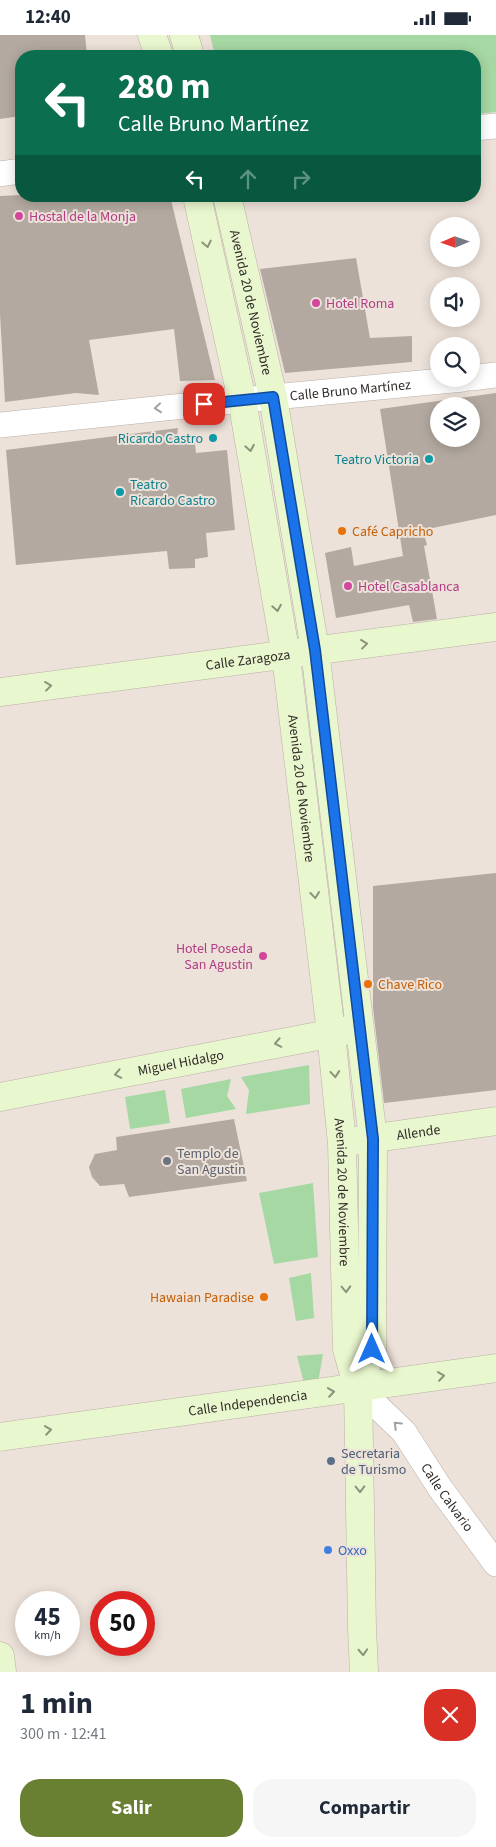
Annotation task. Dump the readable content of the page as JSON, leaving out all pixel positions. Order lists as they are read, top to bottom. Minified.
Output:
{"streets":{"main road":["Avenida 20 de Noviembre","Calle Zaragoza","Miguel Hidalgo","Allende","Calle Independencia"],"street":["Calle Bruno Martínez","Calle Calvario"]},"crossings":[["Avenida 20 de Noviembre","Calle Bruno Martínez"],["Avenida 20 de Noviembre","Calle Zaragoza"],["Avenida 20 de Noviembre","Miguel Hidalgo"],["Avenida 20 de Noviembre","Allende"],["Avenida 20 de Noviembre","Calle Independencia"],["Avenida 20 de Noviembre","Calle Calvario"],["Calle Independencia","Calle Calvario"]],"one_way":["Calle Bruno Martínez","Calle Zaragoza","Miguel Hidalgo","Calle Independencia","Calle Calvario"],"places":["Hostal de la Monja","Hotel Roma","Ricardo Castro","Teatro Victoria","Teatro Ricardo Castro","Café Capricho","Hotel Casablanca","Hotel Poseda San Agustin","Chave Rico","Templo de San Agustin","Hawaian Paradise","Secretaria de Turismo","Oxxo"],"north":"left","page":{"status":"12:40","turn":["280 m","Calle Bruno Martínez"],"speed":"45 km/h","limit":"50","heading":["1 min","300 m · 12:41"],"buttons":["Salir","Compartir"]}}
